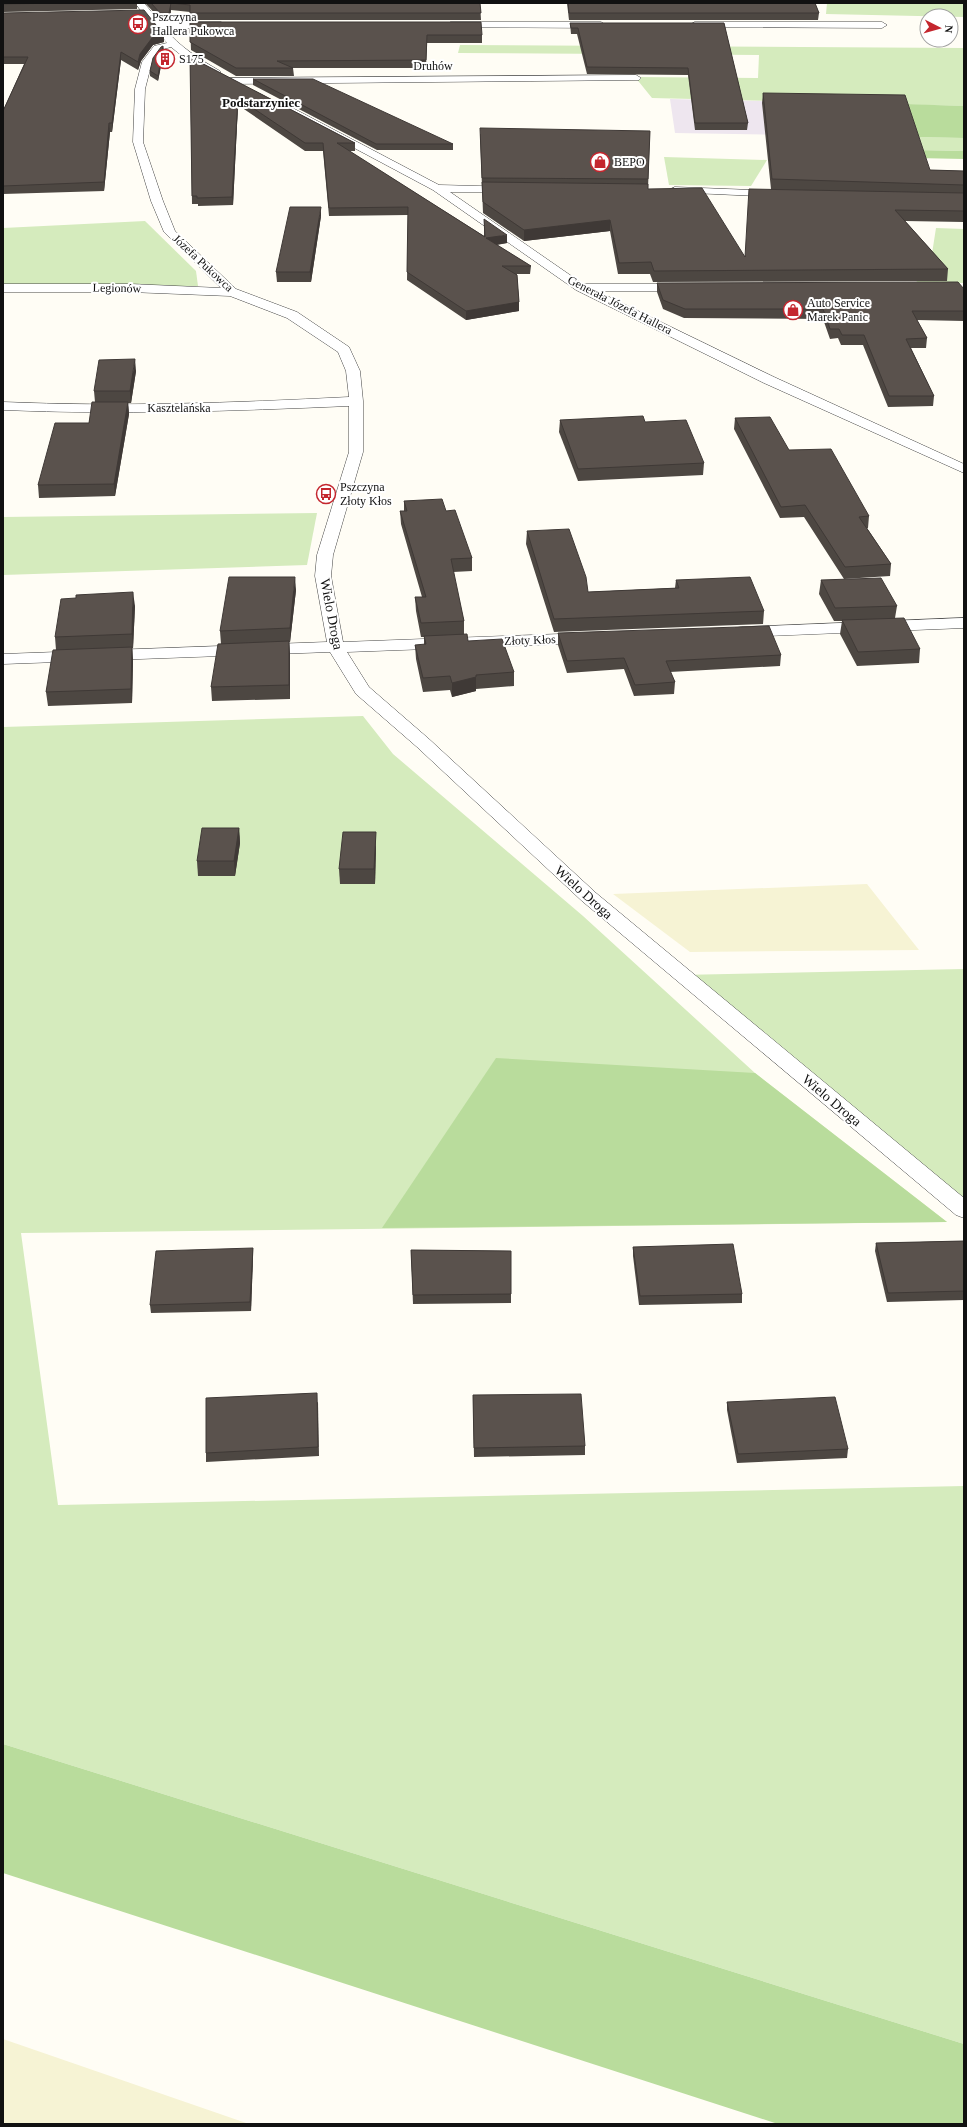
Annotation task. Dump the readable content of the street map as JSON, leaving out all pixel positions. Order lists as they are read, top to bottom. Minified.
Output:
{"streets":{"street":["Druhów","Józefa Pukowca","Legionów","Generała Józefa Hallera","Kasztelańska","Wielo Droga","Złoty Kłos"]},"crossings":[["Józefa Pukowca","Legionów"],["Józefa Pukowca","Kasztelańska"],["Józefa Pukowca","Wielo Droga"],["Wielo Droga","Złoty Kłos"]],"districts":["Podstarzyniec"],"places":{"bus stop":["Pszczyna Hallera Pukowca","Pszczyna Złoty Kłos"],"building":["S175"],"shop":["BEPO","Auto Service Marek Panic"]},"north":"right"}
